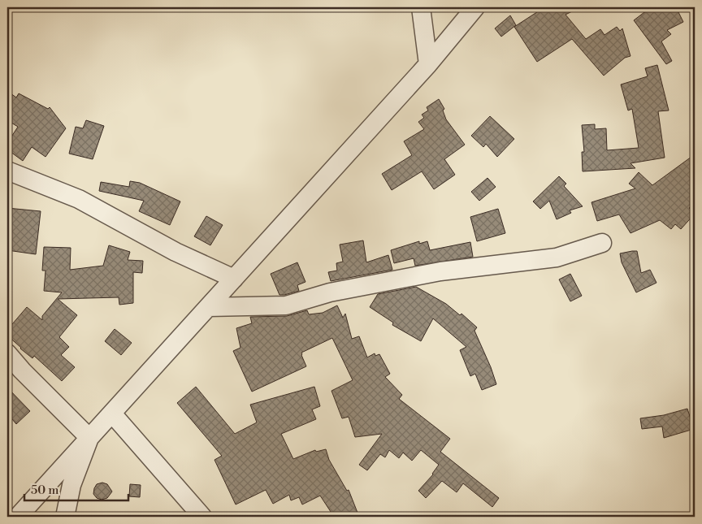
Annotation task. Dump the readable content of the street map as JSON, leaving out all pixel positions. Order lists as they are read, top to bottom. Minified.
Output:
{"scale_bar":"50 m"}
